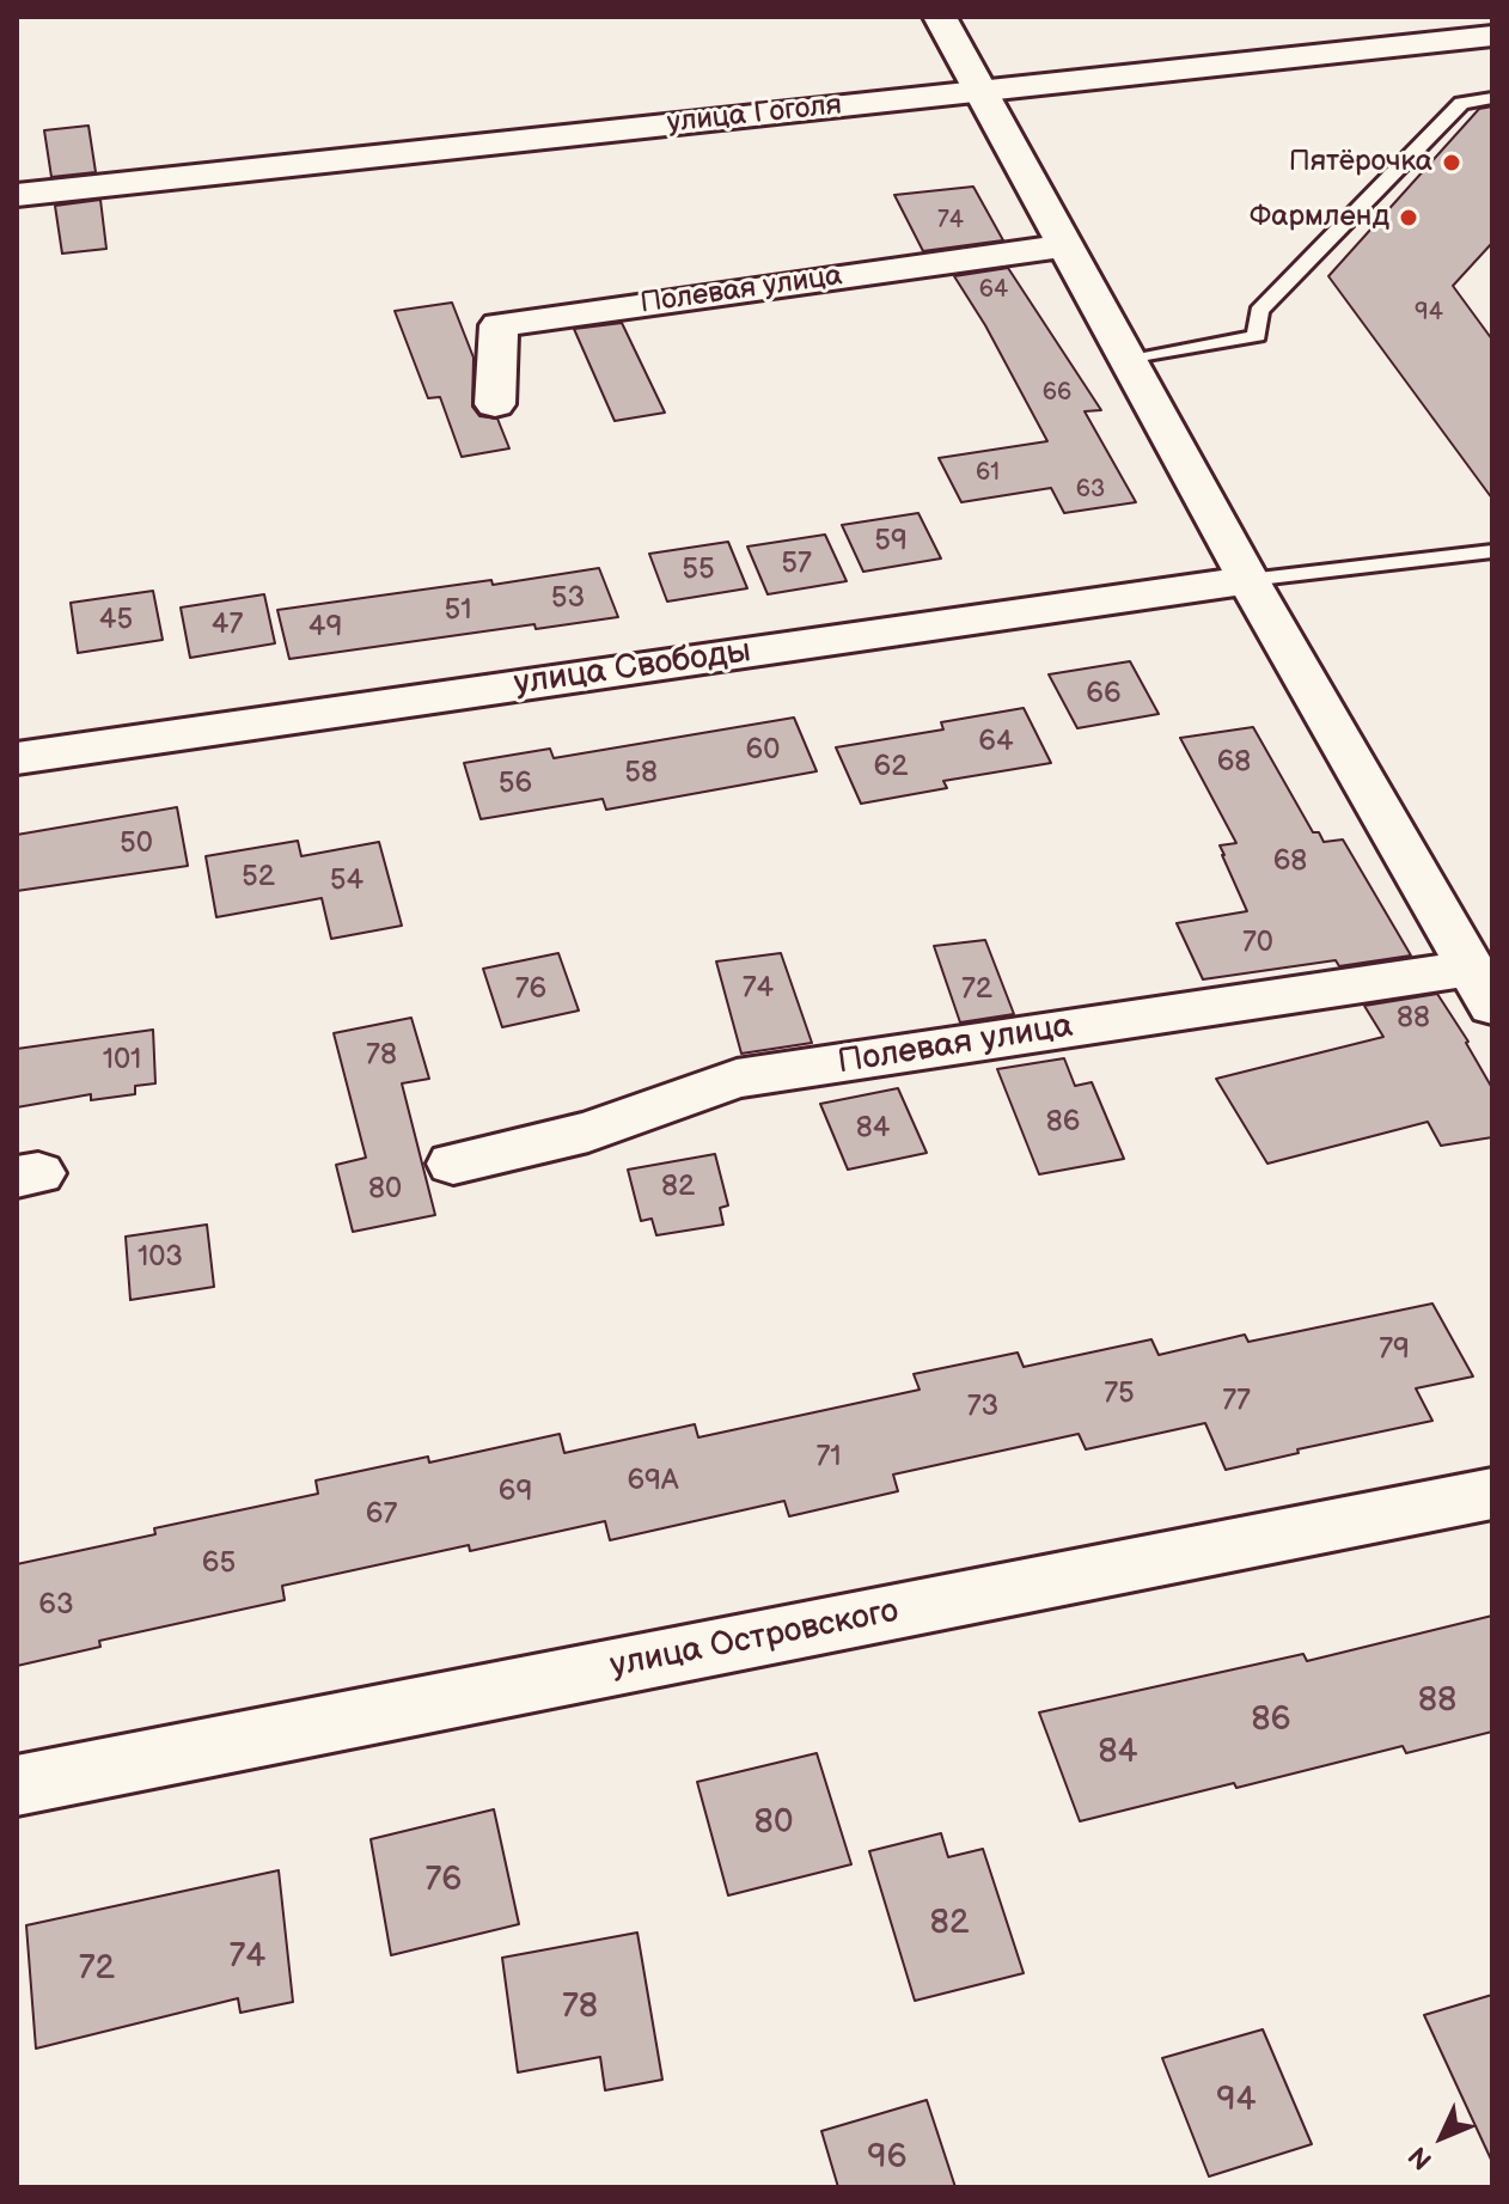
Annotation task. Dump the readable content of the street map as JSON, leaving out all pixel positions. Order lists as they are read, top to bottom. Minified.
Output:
{"streets":{"street":["улица Гоголя","Полевая улица","улица Свободы","улица Островского"]},"crossings":[["улица Гоголя","Полевая улица"],["Полевая улица","улица Свободы"]],"places":["Пятёрочка","Фармленд"],"house_numbers":["74","64","94","66","61","63","59","57","55","53","51","45","47","49","66","64","60","68","62","58","56","50","68","52","54","70","74","76","72","88","78","101","86","84","82","80","103","79","75","77","73","71","69А","69","67","65","63","88","86","84","80","76","82","74","72","78","94","96"],"north":"bottom left"}
